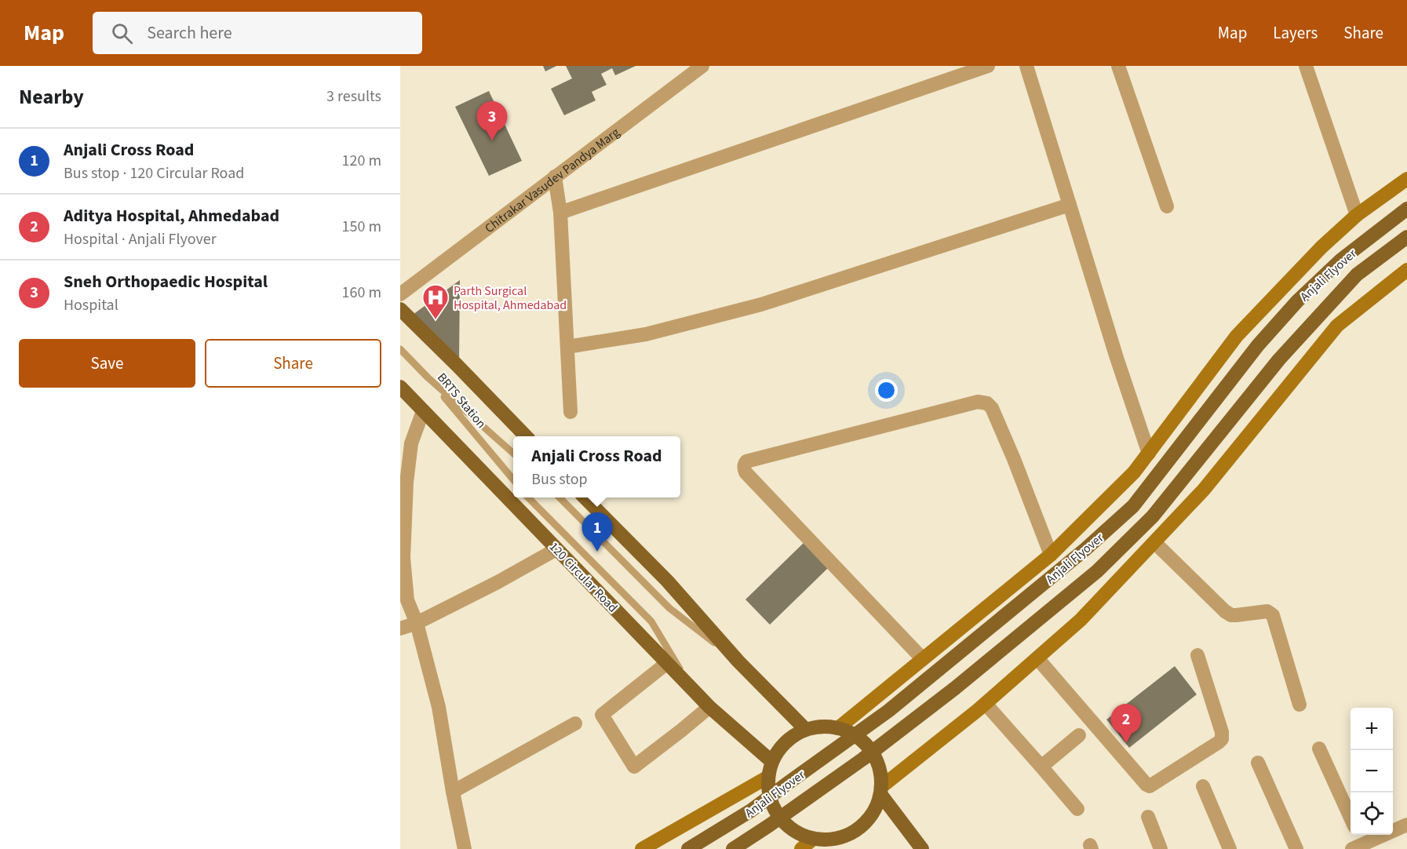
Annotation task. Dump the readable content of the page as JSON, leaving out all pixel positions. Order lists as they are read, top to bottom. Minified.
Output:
{"streets":{"main road":["Anjali Flyover","120 Circular Road"],"street":["Chitrakar Vasudev Pandya Marg"],"lane":["BRTS Station"]},"places":{"hospital":["Parth Surgical Hospital, Ahmedabad"]},"page":{"header":"Map","search":"Search here","nav":["Map","Layers","Share"],"heading":["Nearby","3 results"],"pins":["3","1","2"],"list":[{"mark":"1","name":"Anjali Cross Road","note":"Bus stop · 120 Circular Road","value":"120 m"},{"mark":"2","name":"Aditya Hospital, Ahmedabad","note":"Hospital · Anjali Flyover","value":"150 m"},{"mark":"3","name":"Sneh Orthopaedic Hospital","note":"Hospital","value":"160 m"}],"buttons":["Save","Share"],"popup":["Anjali Cross Road","Bus stop"],"map_buttons":["+","−"]}}
